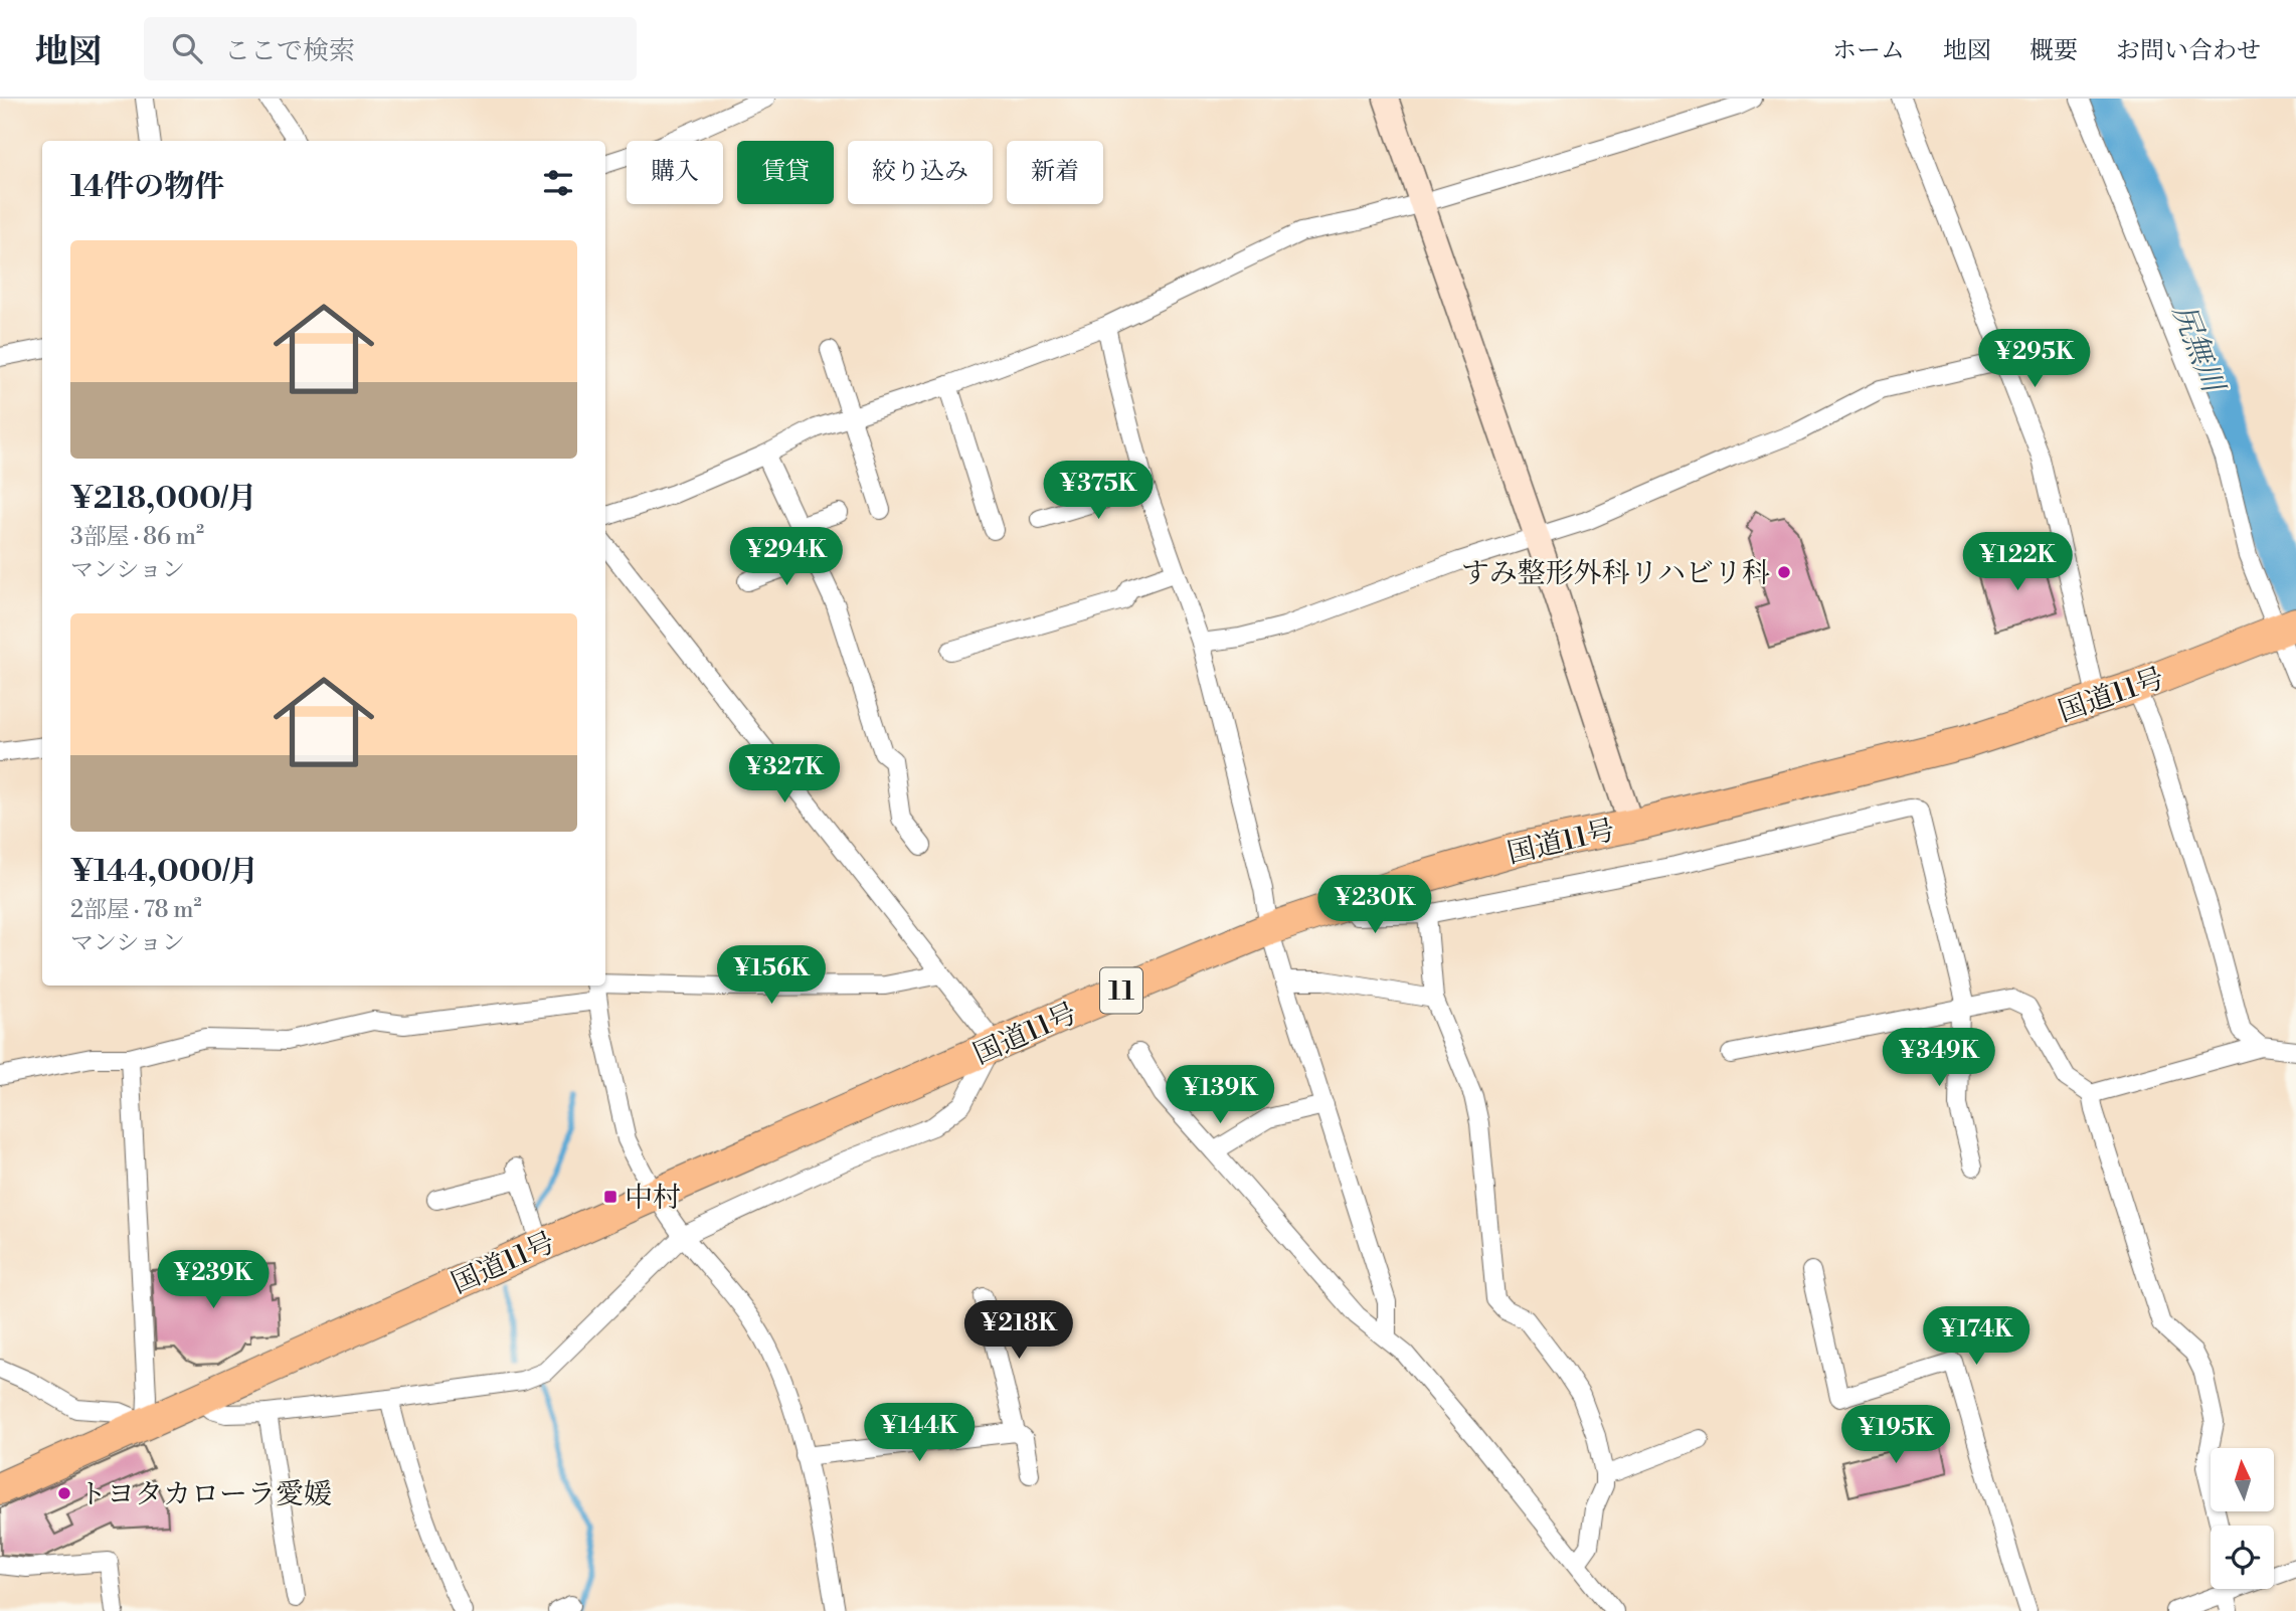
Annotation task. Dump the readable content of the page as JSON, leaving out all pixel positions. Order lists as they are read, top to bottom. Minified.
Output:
{"streets":{"highway":["国道11号","11"]},"water":["尻無川"],"places":{"other":["すみ整形外科リハビリ科","トヨタカローラ愛媛"],"transit":["中村"]},"north":"top","page":{"header":"地図","search":"ここで検索","nav":["ホーム","地図","概要","お問い合わせ"],"chip":["購入","賃貸","絞り込み","新着"],"heading":"14件の物件","list":[{"name":"¥218,000/月","note":"3部屋 · 86 m² · マンション"},{"name":"¥144,000/月","note":"2部屋 · 78 m² · マンション"}],"price":["¥295K","¥375K","¥294K","¥122K","¥327K","¥230K","¥156K","¥349K","¥139K","¥239K","¥218K","¥174K","¥144K","¥195K"]}}
